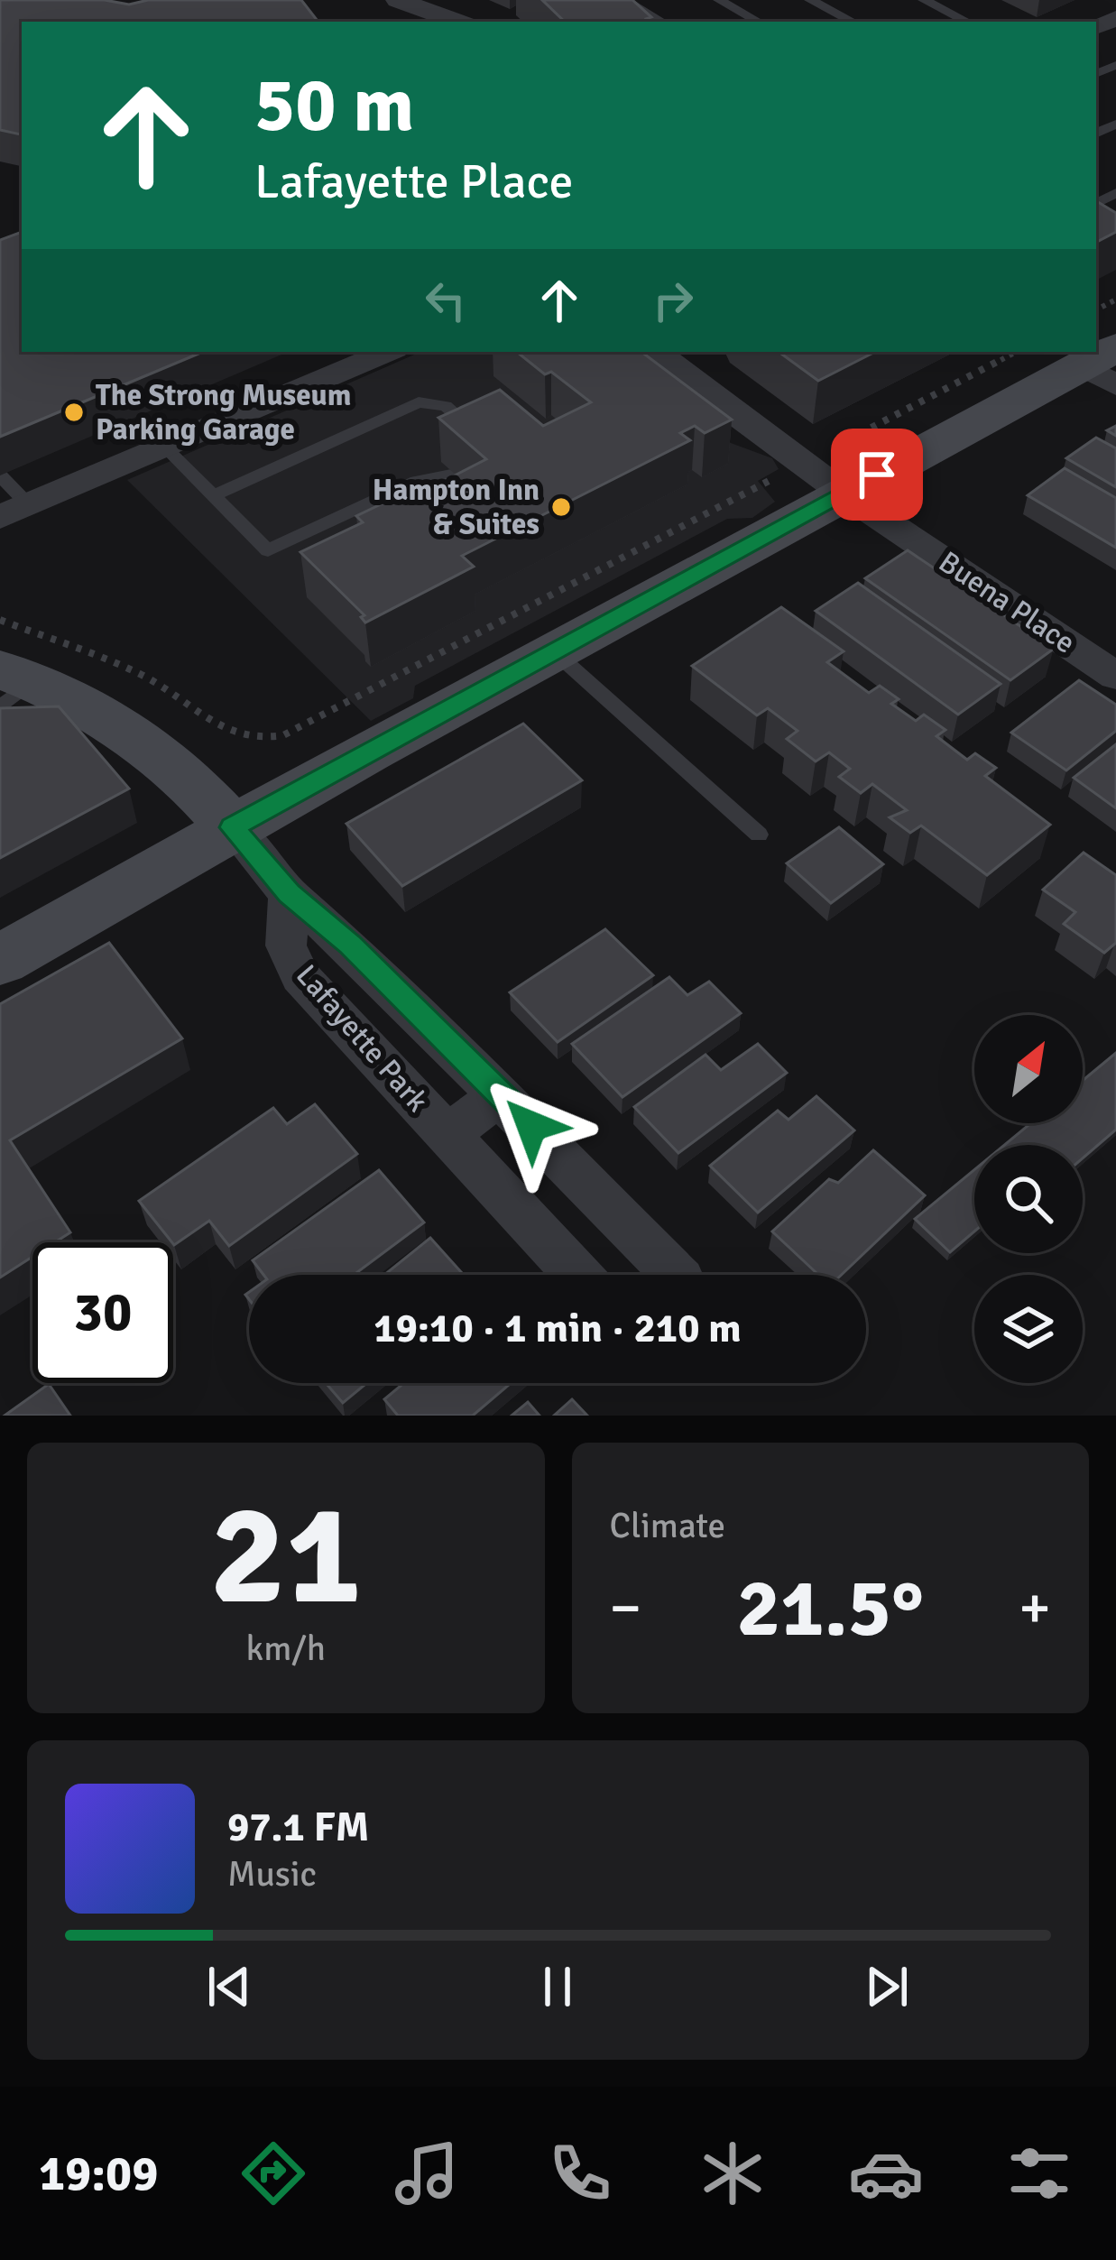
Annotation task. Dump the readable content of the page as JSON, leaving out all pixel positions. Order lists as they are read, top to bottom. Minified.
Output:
{"streets":{"street":["Buena Place","Lafayette Park"]},"places":["The Strong Museum Parking Garage","Hampton Inn & Suites"],"north":"top right","page":{"turn":["50 m","Lafayette Place"],"limit":"30","trip":"19:10 · 1 min · 210 m","tile":[["21","km/h"],"Climate"],"heat":["−","21.5°","+"],"song":["97.1 FM","Music"],"tabs":"19:09"}}
